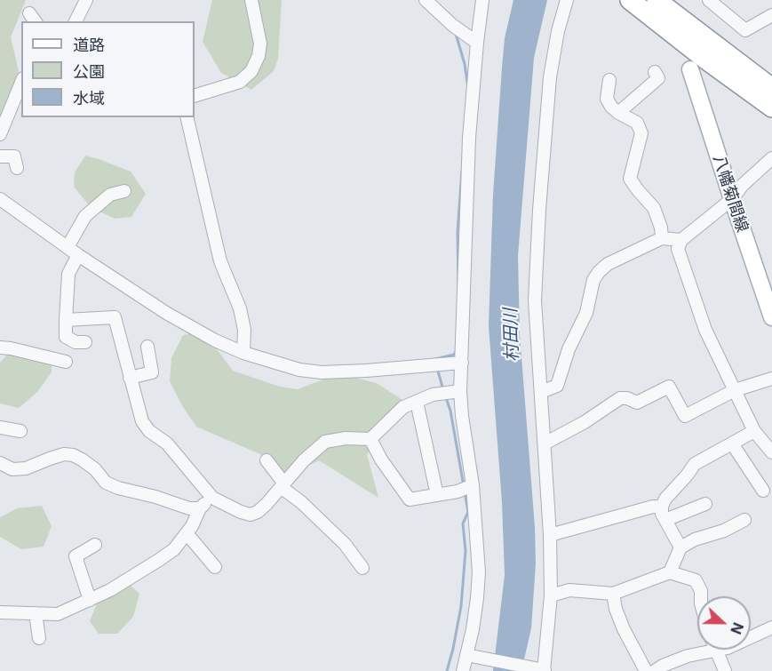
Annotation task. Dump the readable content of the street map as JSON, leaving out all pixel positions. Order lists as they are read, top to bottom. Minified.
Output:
{"streets":{"main road":["八幡菊間線"]},"water":["村田川"],"legend":["道路","公園","水域"],"north":"right"}
